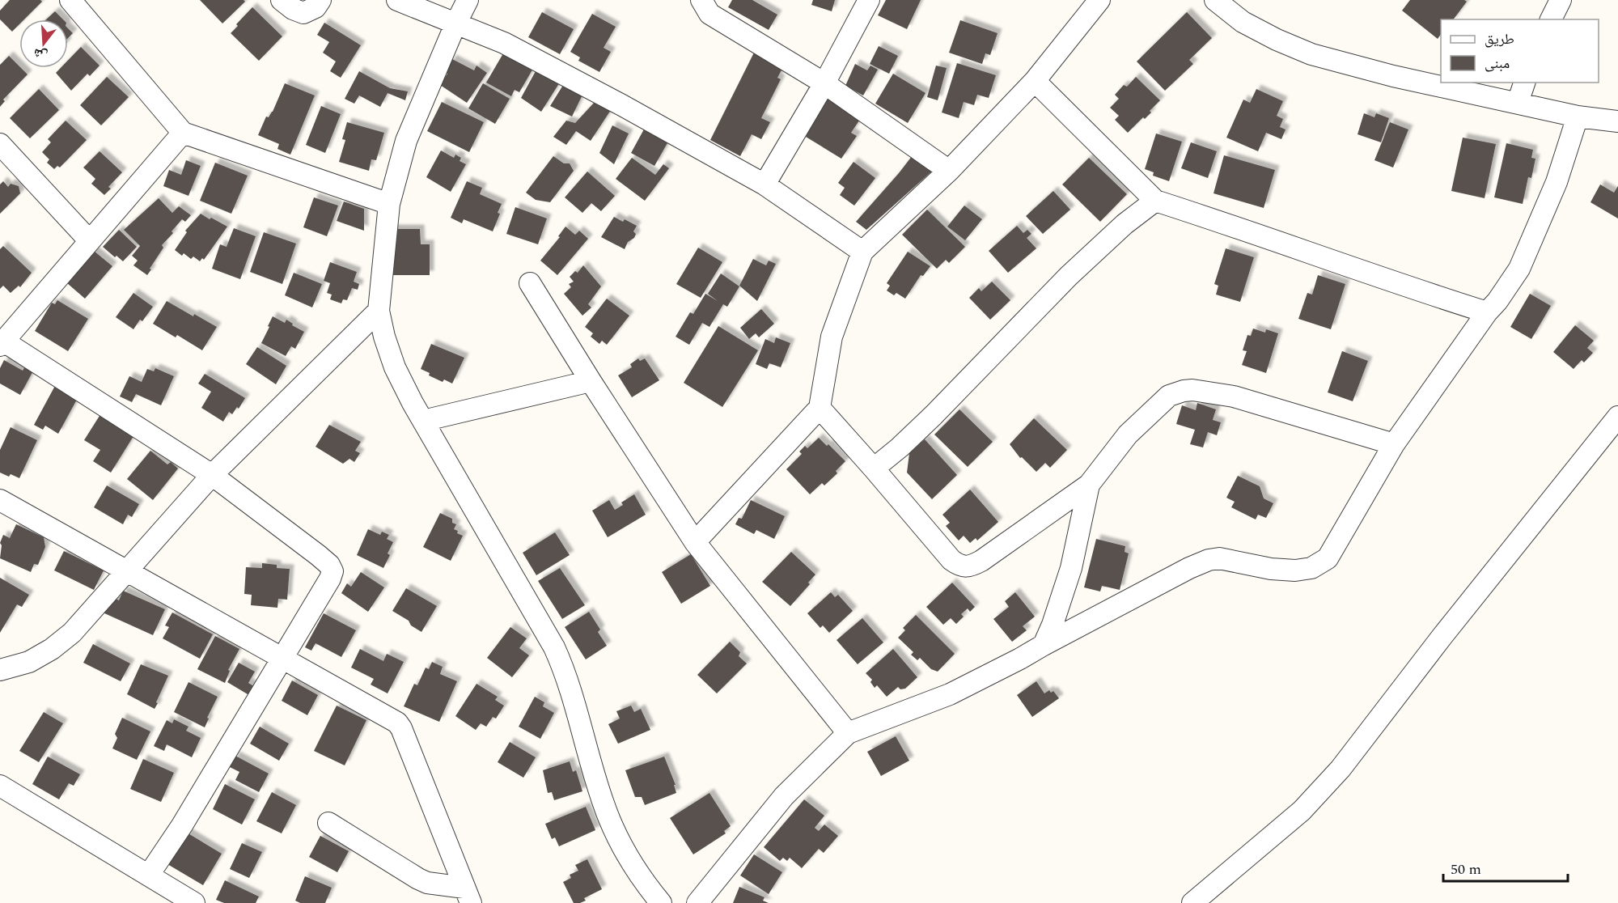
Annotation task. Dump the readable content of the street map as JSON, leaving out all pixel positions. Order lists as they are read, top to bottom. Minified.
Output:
{"legend":["طريق","مبنى"],"scale_bar":"50 m","north":"bottom"}
